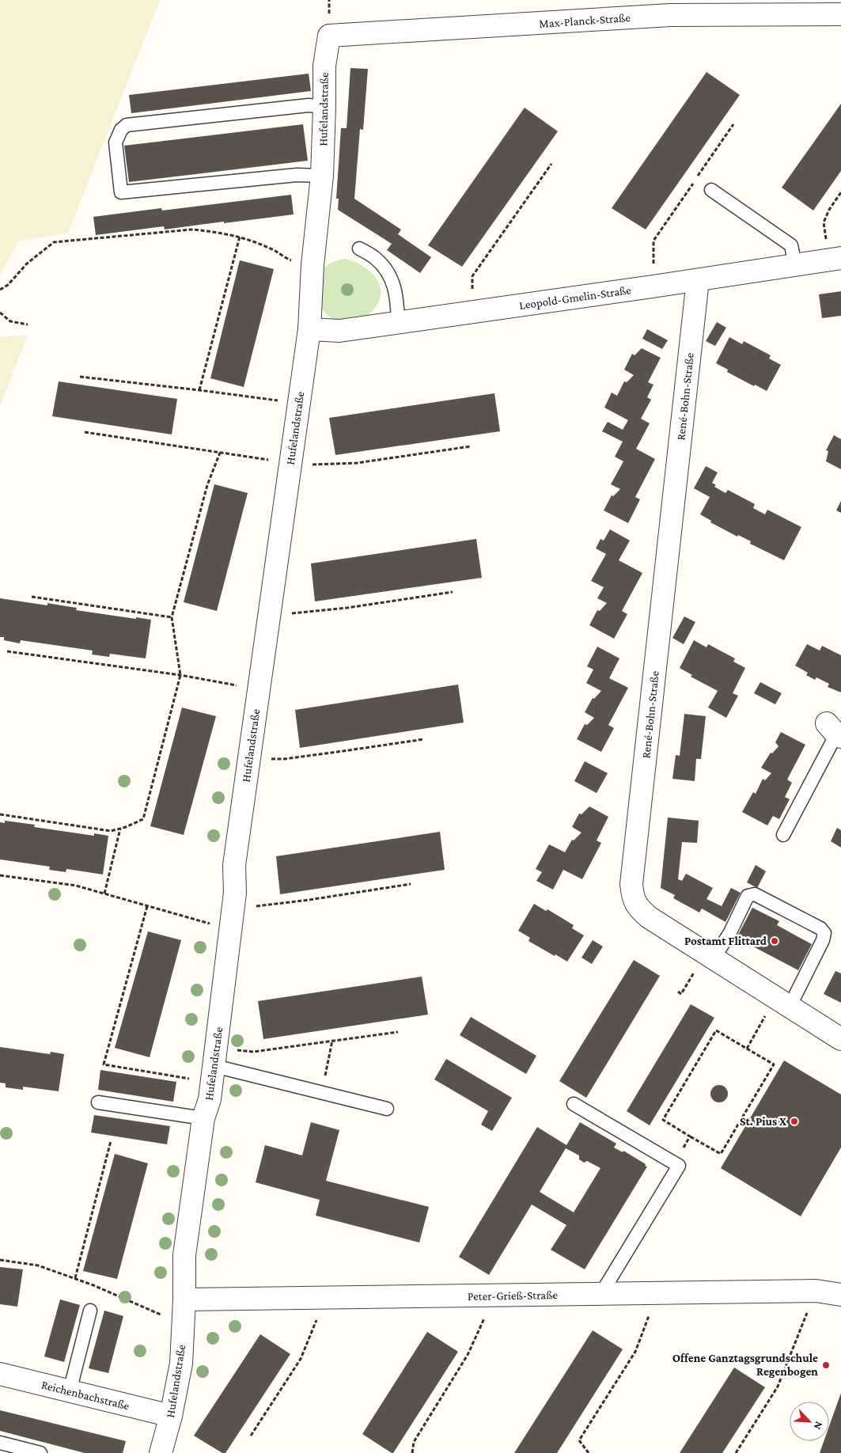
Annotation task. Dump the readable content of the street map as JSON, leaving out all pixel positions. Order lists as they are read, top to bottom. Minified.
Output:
{"streets":{"street":["Max-Planck-Straße","Hufelandstraße","Leopold-Gmelin-Straße","René-Bohn-Straße","Peter-Grieß-Straße","Reichenbachstraße"]},"crossings":[["Max-Planck-Straße","Hufelandstraße"],["Hufelandstraße","Leopold-Gmelin-Straße"],["Hufelandstraße","Peter-Grieß-Straße"],["Hufelandstraße","Reichenbachstraße"],["Leopold-Gmelin-Straße","René-Bohn-Straße"]],"places":["Postamt Flittard","St. Pius X","Offene Ganztagsgrundschule Regenbogen"],"north":"bottom right"}
